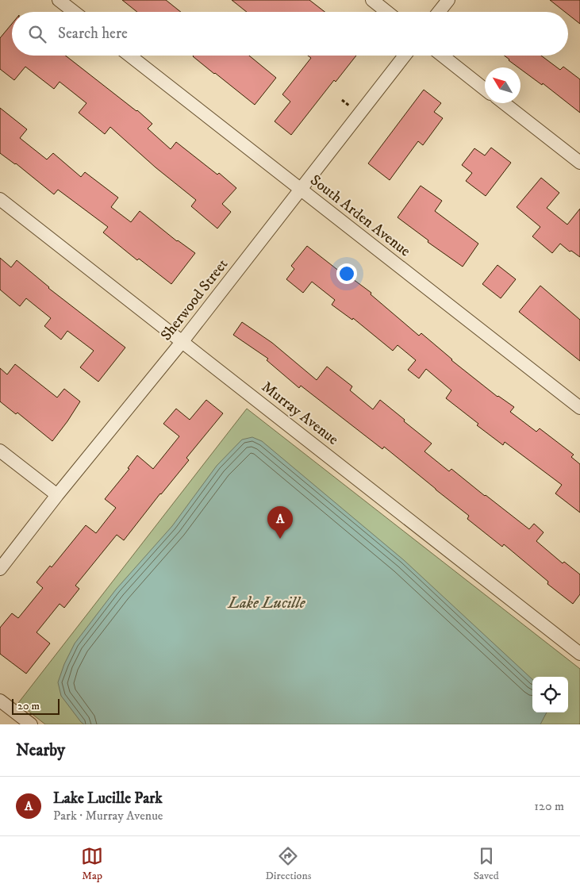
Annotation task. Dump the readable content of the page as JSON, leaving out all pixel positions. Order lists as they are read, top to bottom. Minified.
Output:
{"streets":{"street":["South Arden Avenue","Sherwood Street","Murray Avenue"]},"crossings":[["South Arden Avenue","Sherwood Street"],["Sherwood Street","Murray Avenue"]],"water":["Lake Lucille"],"scale_bar":"20 m","north":"top left","page":{"search":"Search here","pins":"A","scale":"20 m","heading":"Nearby","list":[{"mark":"A","name":"Lake Lucille Park","note":"Park · Murray Avenue","value":"120 m"}],"nav":["Map","Directions","Saved"]}}
